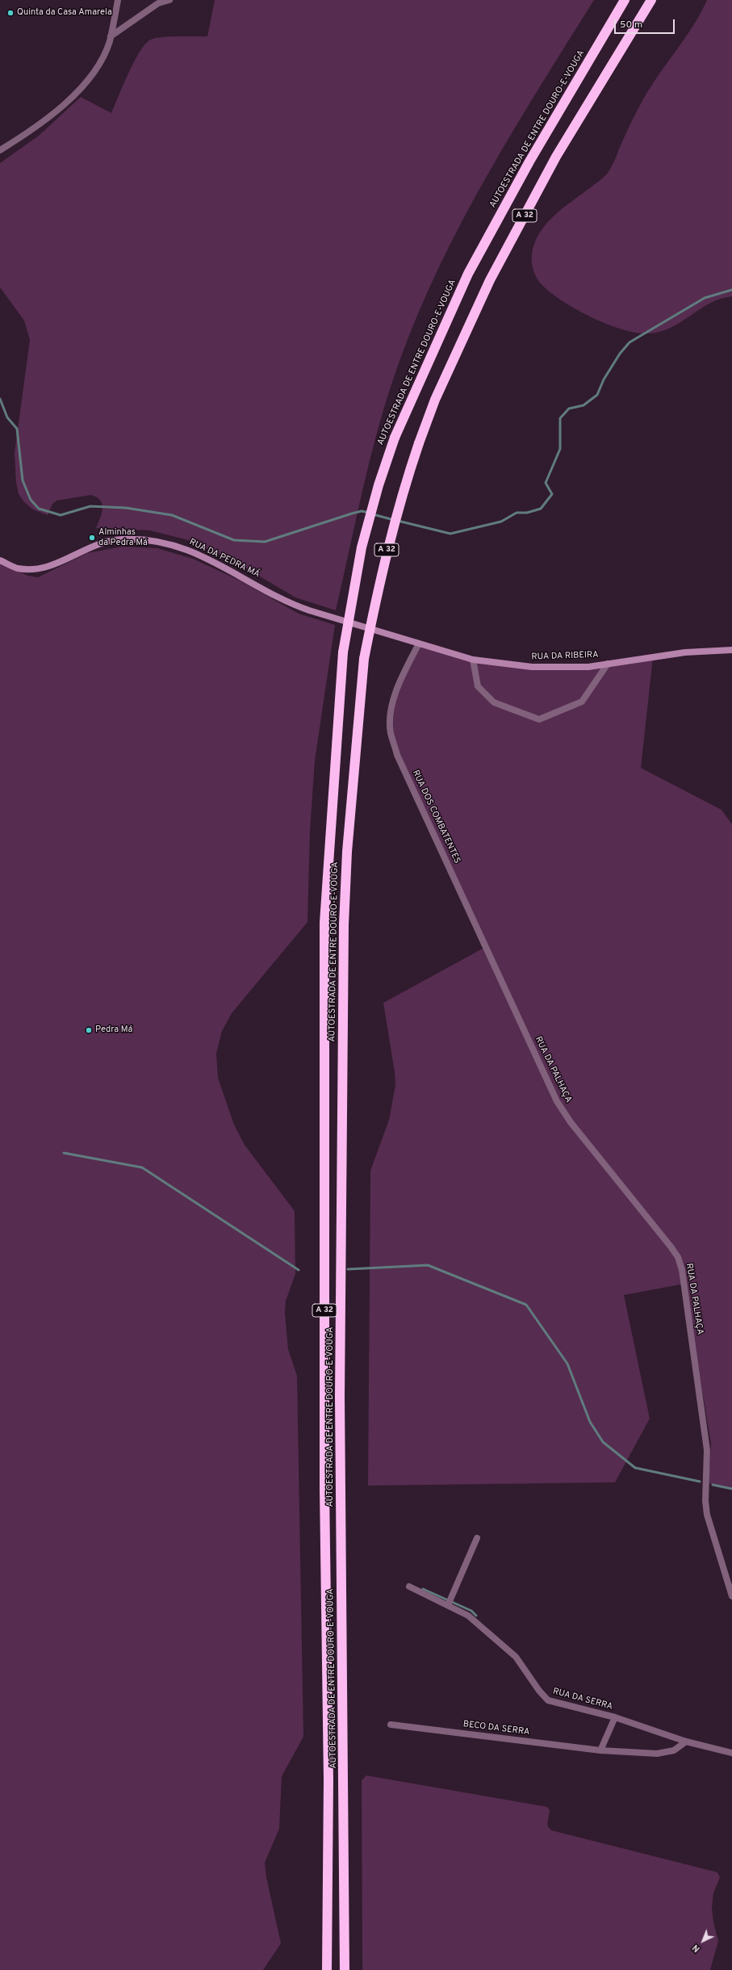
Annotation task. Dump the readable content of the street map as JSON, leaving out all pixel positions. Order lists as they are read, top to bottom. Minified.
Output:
{"streets":{"highway":["AUTOESTRADA DE ENTRE DOURO-E-VOUGA","A 32"],"main road":["RUA DA PEDRA MÁ","RUA DA RIBEIRA"],"street":["RUA DOS COMBATENTES","RUA DA PALHAÇA","RUA DA SERRA","BECO DA SERRA"]},"crossings":[["RUA DA PEDRA MÁ","RUA DA RIBEIRA"],["RUA DA PEDRA MÁ","RUA DOS COMBATENTES"],["RUA DA RIBEIRA","RUA DOS COMBATENTES"],["RUA DOS COMBATENTES","RUA DA PALHAÇA"],["RUA DA SERRA","BECO DA SERRA"]],"places":["Quinta da Casa Amarela","Alminhas da Pedra Má","Pedra Má"],"scale_bar":"50 m","north":"bottom left"}
